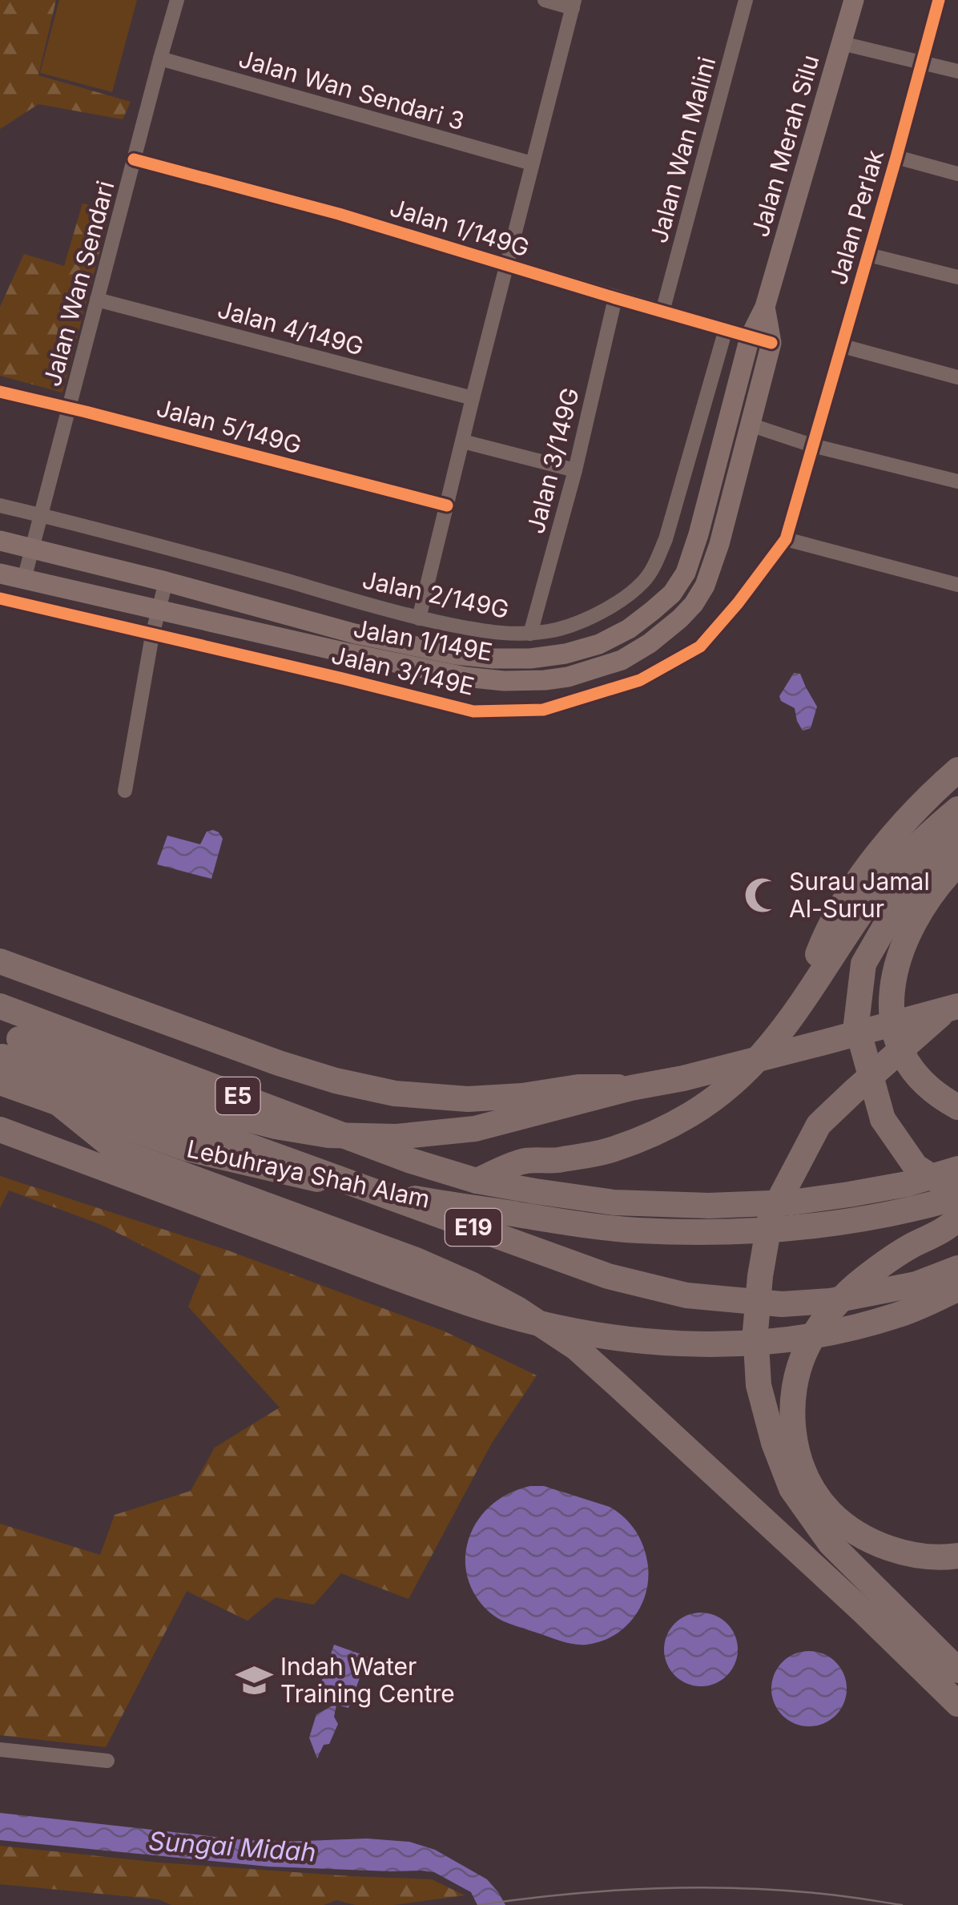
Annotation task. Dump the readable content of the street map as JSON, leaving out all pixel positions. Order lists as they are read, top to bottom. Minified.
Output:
{"streets":{"highway":["E5","Lebuhraya Shah Alam","E19"],"street":["Jalan Wan Sendari 3","Jalan Merah Silu","Jalan Wan Malini","Jalan Perlak","Jalan 1/149G","Jalan Wan Sendari","Jalan 4/149G","Jalan 5/149G","Jalan 3/149G","Jalan 2/149G","Jalan 1/149E","Jalan 3/149E"]},"crossings":[["Jalan Wan Sendari 3","Jalan Wan Sendari"],["Jalan Merah Silu","Jalan 1/149G"],["Jalan Merah Silu","Jalan 1/149E"],["Jalan Wan Malini","Jalan 1/149G"],["Jalan Perlak","Jalan 3/149E"],["Jalan 1/149G","Jalan Wan Sendari"],["Jalan 1/149G","Jalan 3/149G"],["Jalan 1/149G","Jalan 2/149G"],["Jalan 1/149G","Jalan 1/149E"],["Jalan Wan Sendari","Jalan 4/149G"],["Jalan Wan Sendari","Jalan 5/149G"],["Jalan Wan Sendari","Jalan 2/149G"],["Jalan Wan Sendari","Jalan 1/149E"],["Jalan 3/149G","Jalan 2/149G"],["Lebuhraya Shah Alam","E19"]],"water":["Sungai Midah"],"places":{"mosque":["Surau Jamal Al-Surur"],"school or university":["Indah Water Training Centre"]}}
